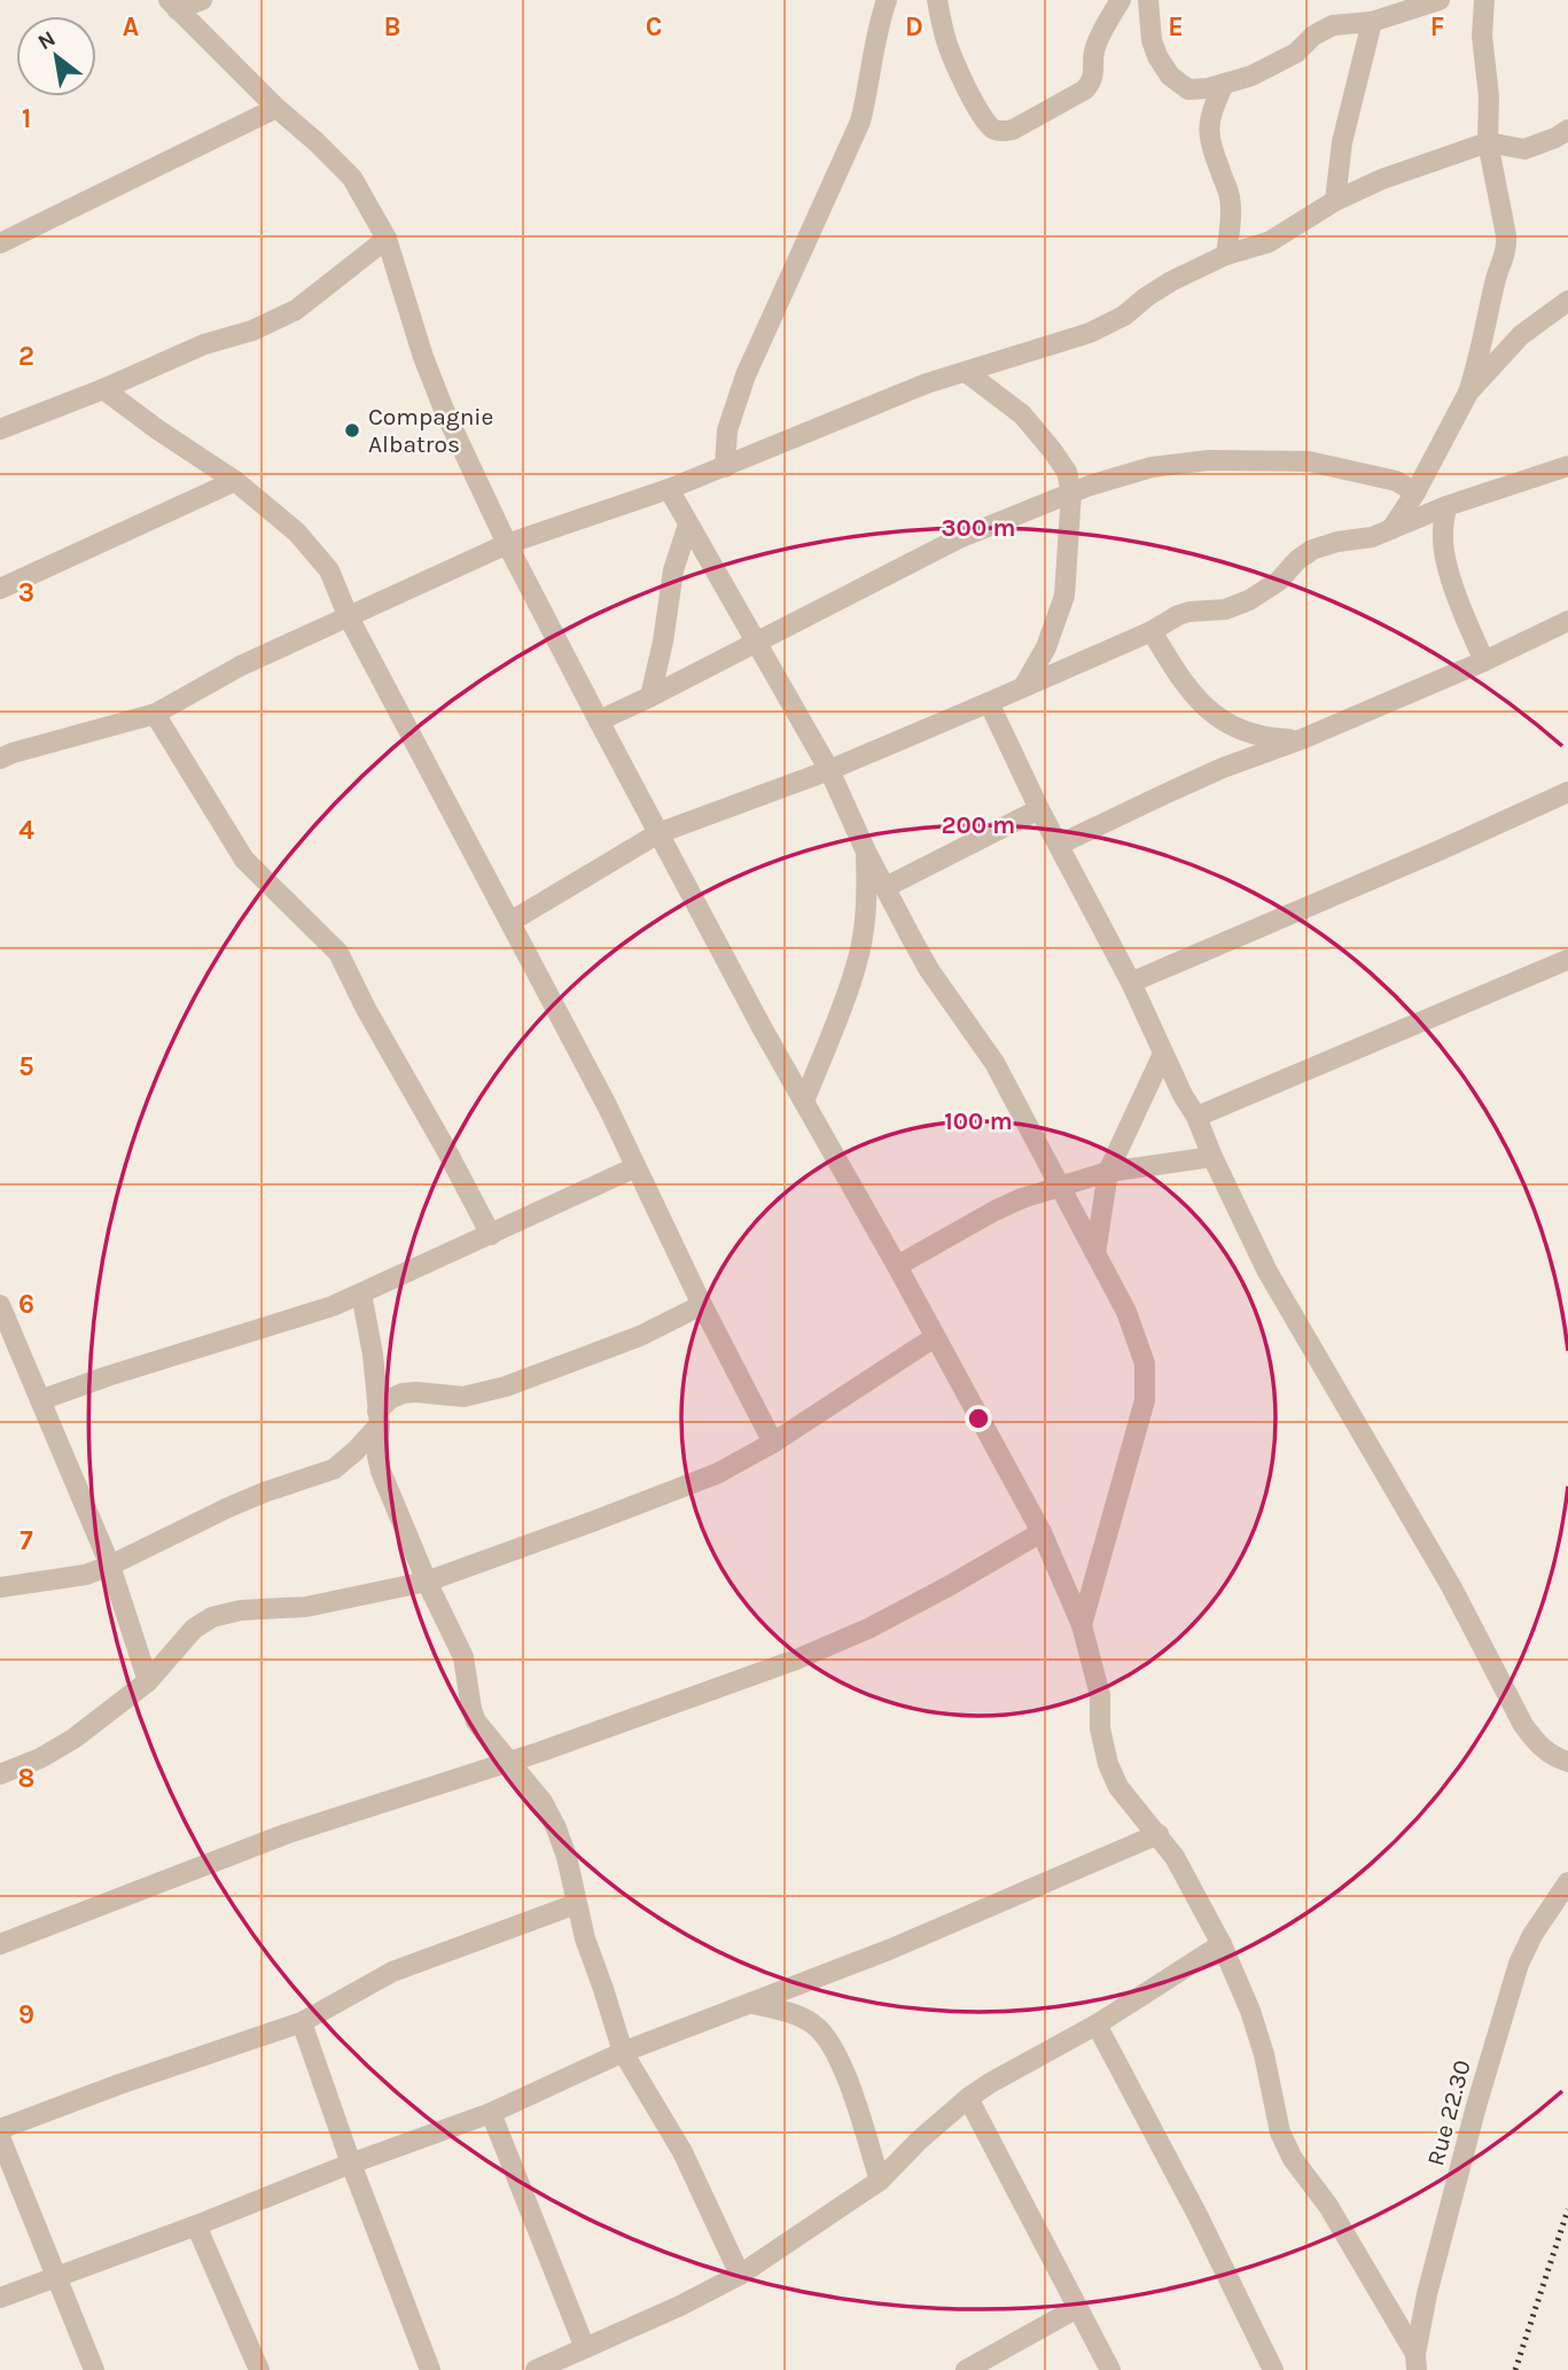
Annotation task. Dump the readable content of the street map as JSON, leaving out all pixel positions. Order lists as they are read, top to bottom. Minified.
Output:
{"streets":{"street":["Rue 22.30"]},"places":["Compagnie Albatros"],"north":"top left","grid":{"columns":["A","B","C","D","E","F"],"rows":["1","2","3","4","5","6","7","8","9"]},"rings":["300 m","200 m","100 m"]}
